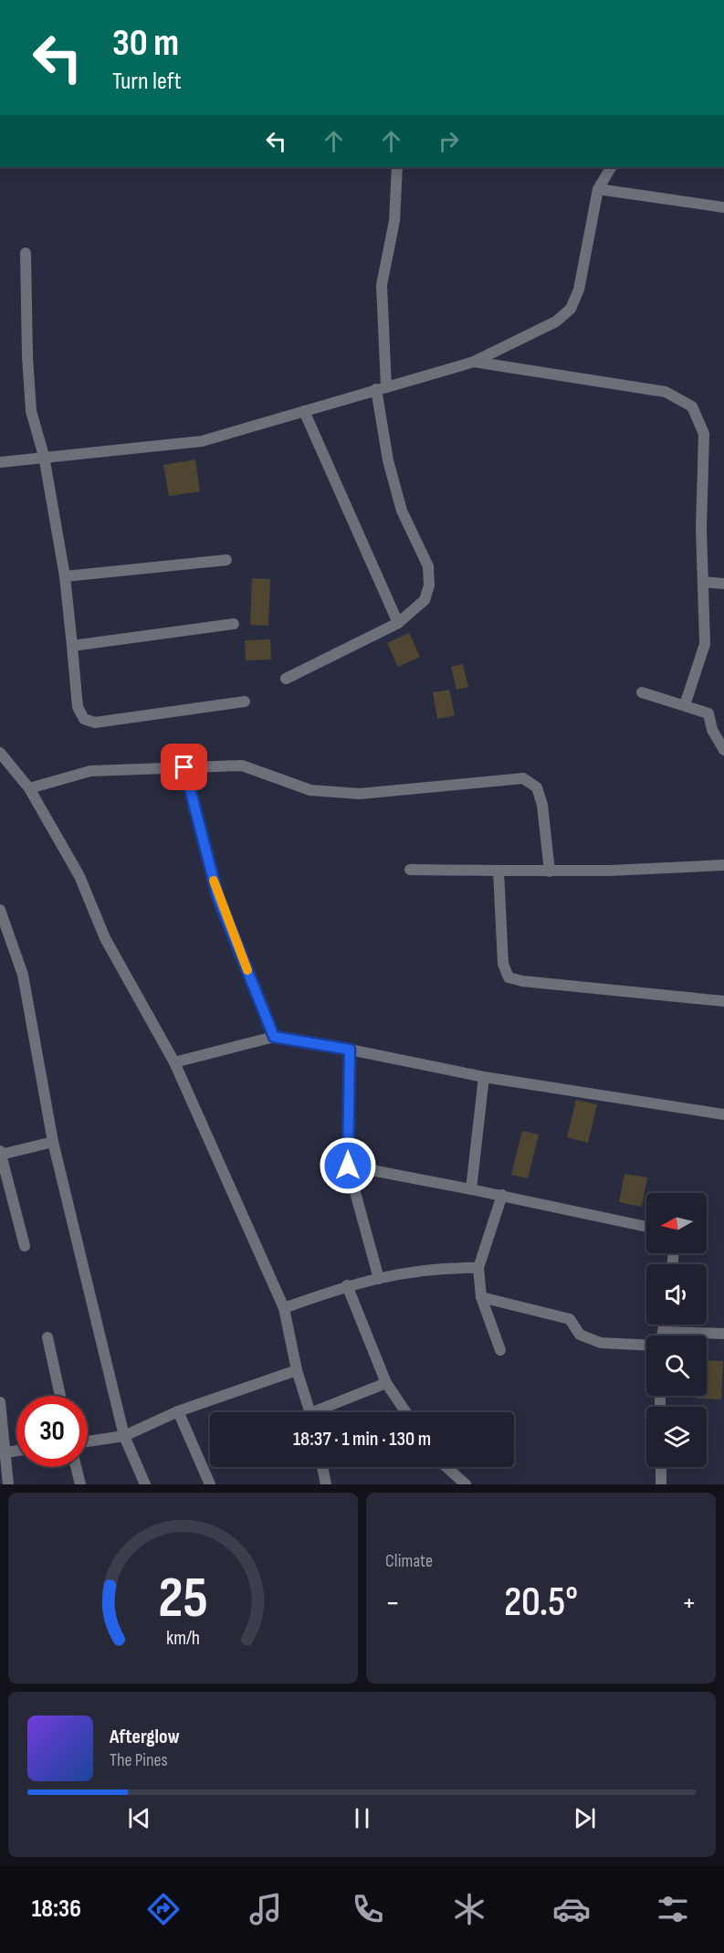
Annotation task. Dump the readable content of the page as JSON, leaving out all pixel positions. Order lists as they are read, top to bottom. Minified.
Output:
{"north":"left","page":{"turn":["30 m","Turn left"],"limit":"30","trip":"18:37 · 1 min · 130 m","tile":"Climate","heat":["−","20.5°","+"],"song":["Afterglow","The Pines"],"tabs":"18:36","gauge":["25","km/h"]}}
